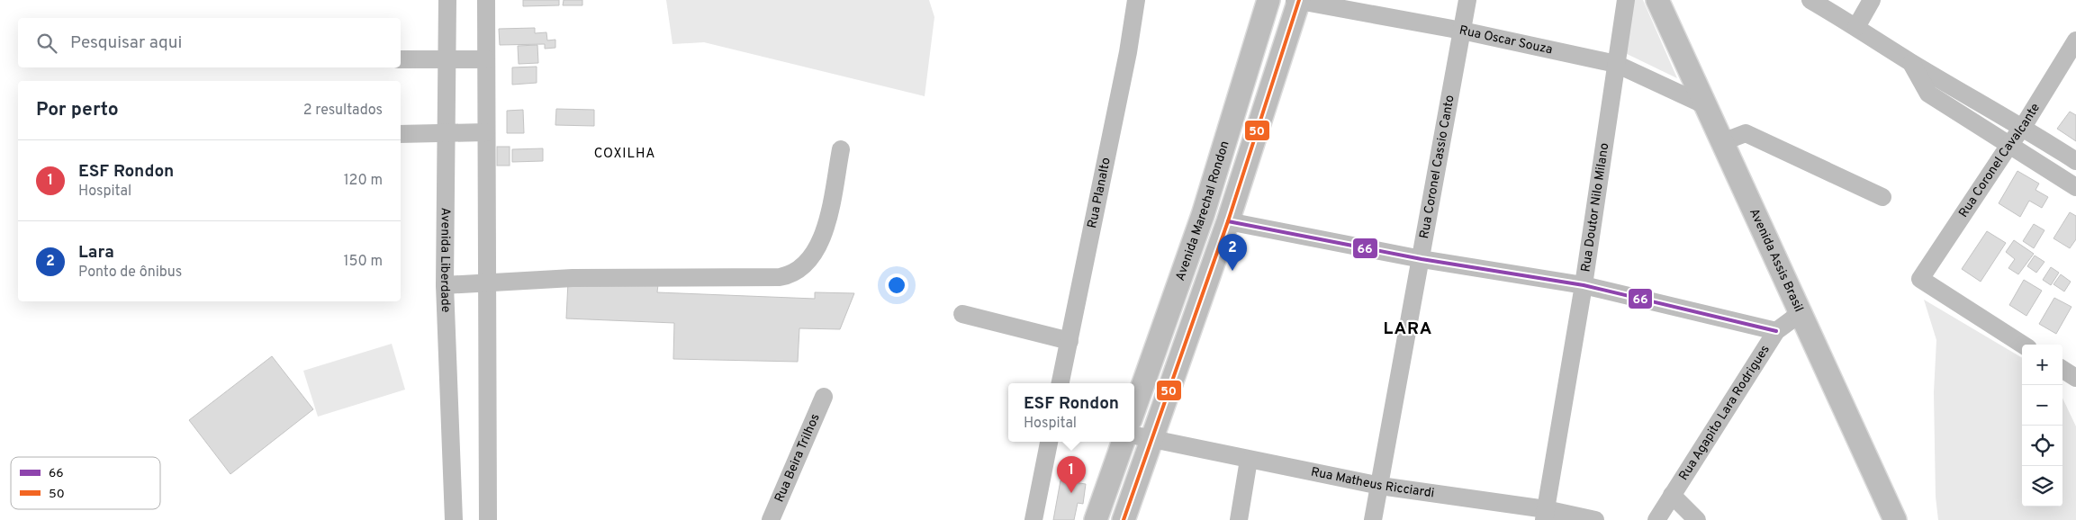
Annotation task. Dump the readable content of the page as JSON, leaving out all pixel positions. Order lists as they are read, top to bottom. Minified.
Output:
{"streets":{"main road":["Avenida Marechal Rondon","Avenida Assis Brasil"],"street":["Rua Oscar Souza","Rua Coronel Cavalcante","Rua Coronel Cassio Canto","Rua Planalto","Rua Doutor Nilo Milano","Avenida Liberdade","Rua Agapito Lara Rodrigues","Rua Beira Trilhos","Rua Matheus Ricciardi"]},"crossings":[["Rua Oscar Souza","Rua Coronel Cassio Canto"],["Rua Oscar Souza","Rua Doutor Nilo Milano"],["Rua Oscar Souza","Avenida Marechal Rondon"],["Rua Oscar Souza","Avenida Assis Brasil"],["Rua Coronel Cassio Canto","Rua Matheus Ricciardi"],["Rua Doutor Nilo Milano","Rua Matheus Ricciardi"],["Avenida Marechal Rondon","Rua Matheus Ricciardi"],["Avenida Assis Brasil","Rua Agapito Lara Rodrigues"]],"districts":["COXILHA","LARA"],"lines":["transit line 50","transit line 66"],"legend":["66","50"],"page":{"search":"Pesquisar aqui","heading":["Por perto","2 resultados"],"list":[{"mark":"1","name":"ESF Rondon","note":"Hospital","value":"120 m"},{"mark":"2","name":"Lara","note":"Ponto de ônibus","value":"150 m"}],"pins":["2","1"],"map_buttons":["+","−"],"popup":["ESF Rondon","Hospital"]}}
